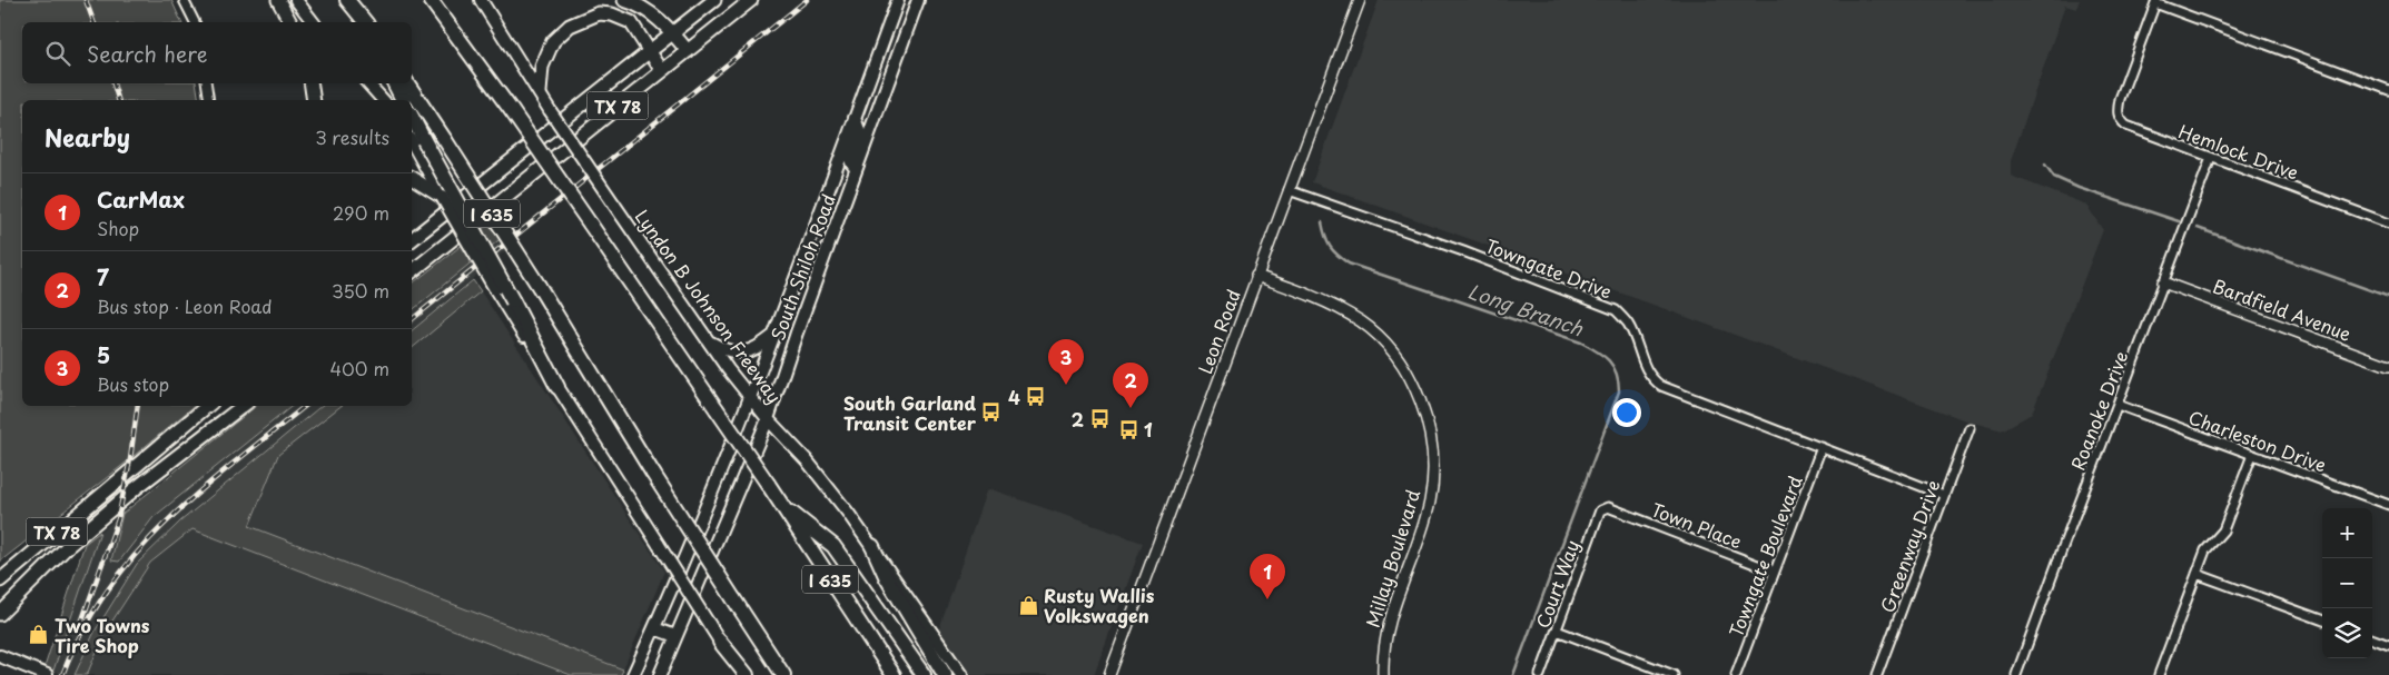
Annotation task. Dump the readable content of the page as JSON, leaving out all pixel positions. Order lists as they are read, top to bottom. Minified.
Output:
{"streets":{"highway":["I 635"],"main road":["TX 78","South Shiloh Road","Lyndon B Johnson Freeway"],"street":["Hemlock Drive","Towngate Drive","Bardfield Avenue","Leon Road","Roanoke Drive","Charleston Drive","Town Place","Greenway Drive","Towngate Boulevard","Millay Boulevard","Court Way"]},"crossings":[["Hemlock Drive","Roanoke Drive"],["South Shiloh Road","Lyndon B Johnson Freeway"],["Towngate Drive","Leon Road"],["Towngate Drive","Greenway Drive"],["Towngate Drive","Towngate Boulevard"],["Bardfield Avenue","Roanoke Drive"],["Leon Road","Millay Boulevard"],["Roanoke Drive","Charleston Drive"],["Town Place","Towngate Boulevard"],["Town Place","Court Way"]],"water":["Long Branch"],"places":{"bus stop":["4","South Garland Transit Center","2","1"],"shop":["Rusty Wallis Volkswagen","Two Towns Tire Shop"]},"page":{"search":"Search here","heading":["Nearby","3 results"],"list":[{"mark":"1","name":"CarMax","note":"Shop","value":"290 m"},{"mark":"2","name":"7","note":"Bus stop · Leon Road","value":"350 m"},{"mark":"3","name":"5","note":"Bus stop","value":"400 m"}],"pins":["3","2","1"],"map_buttons":["+","−"]}}
